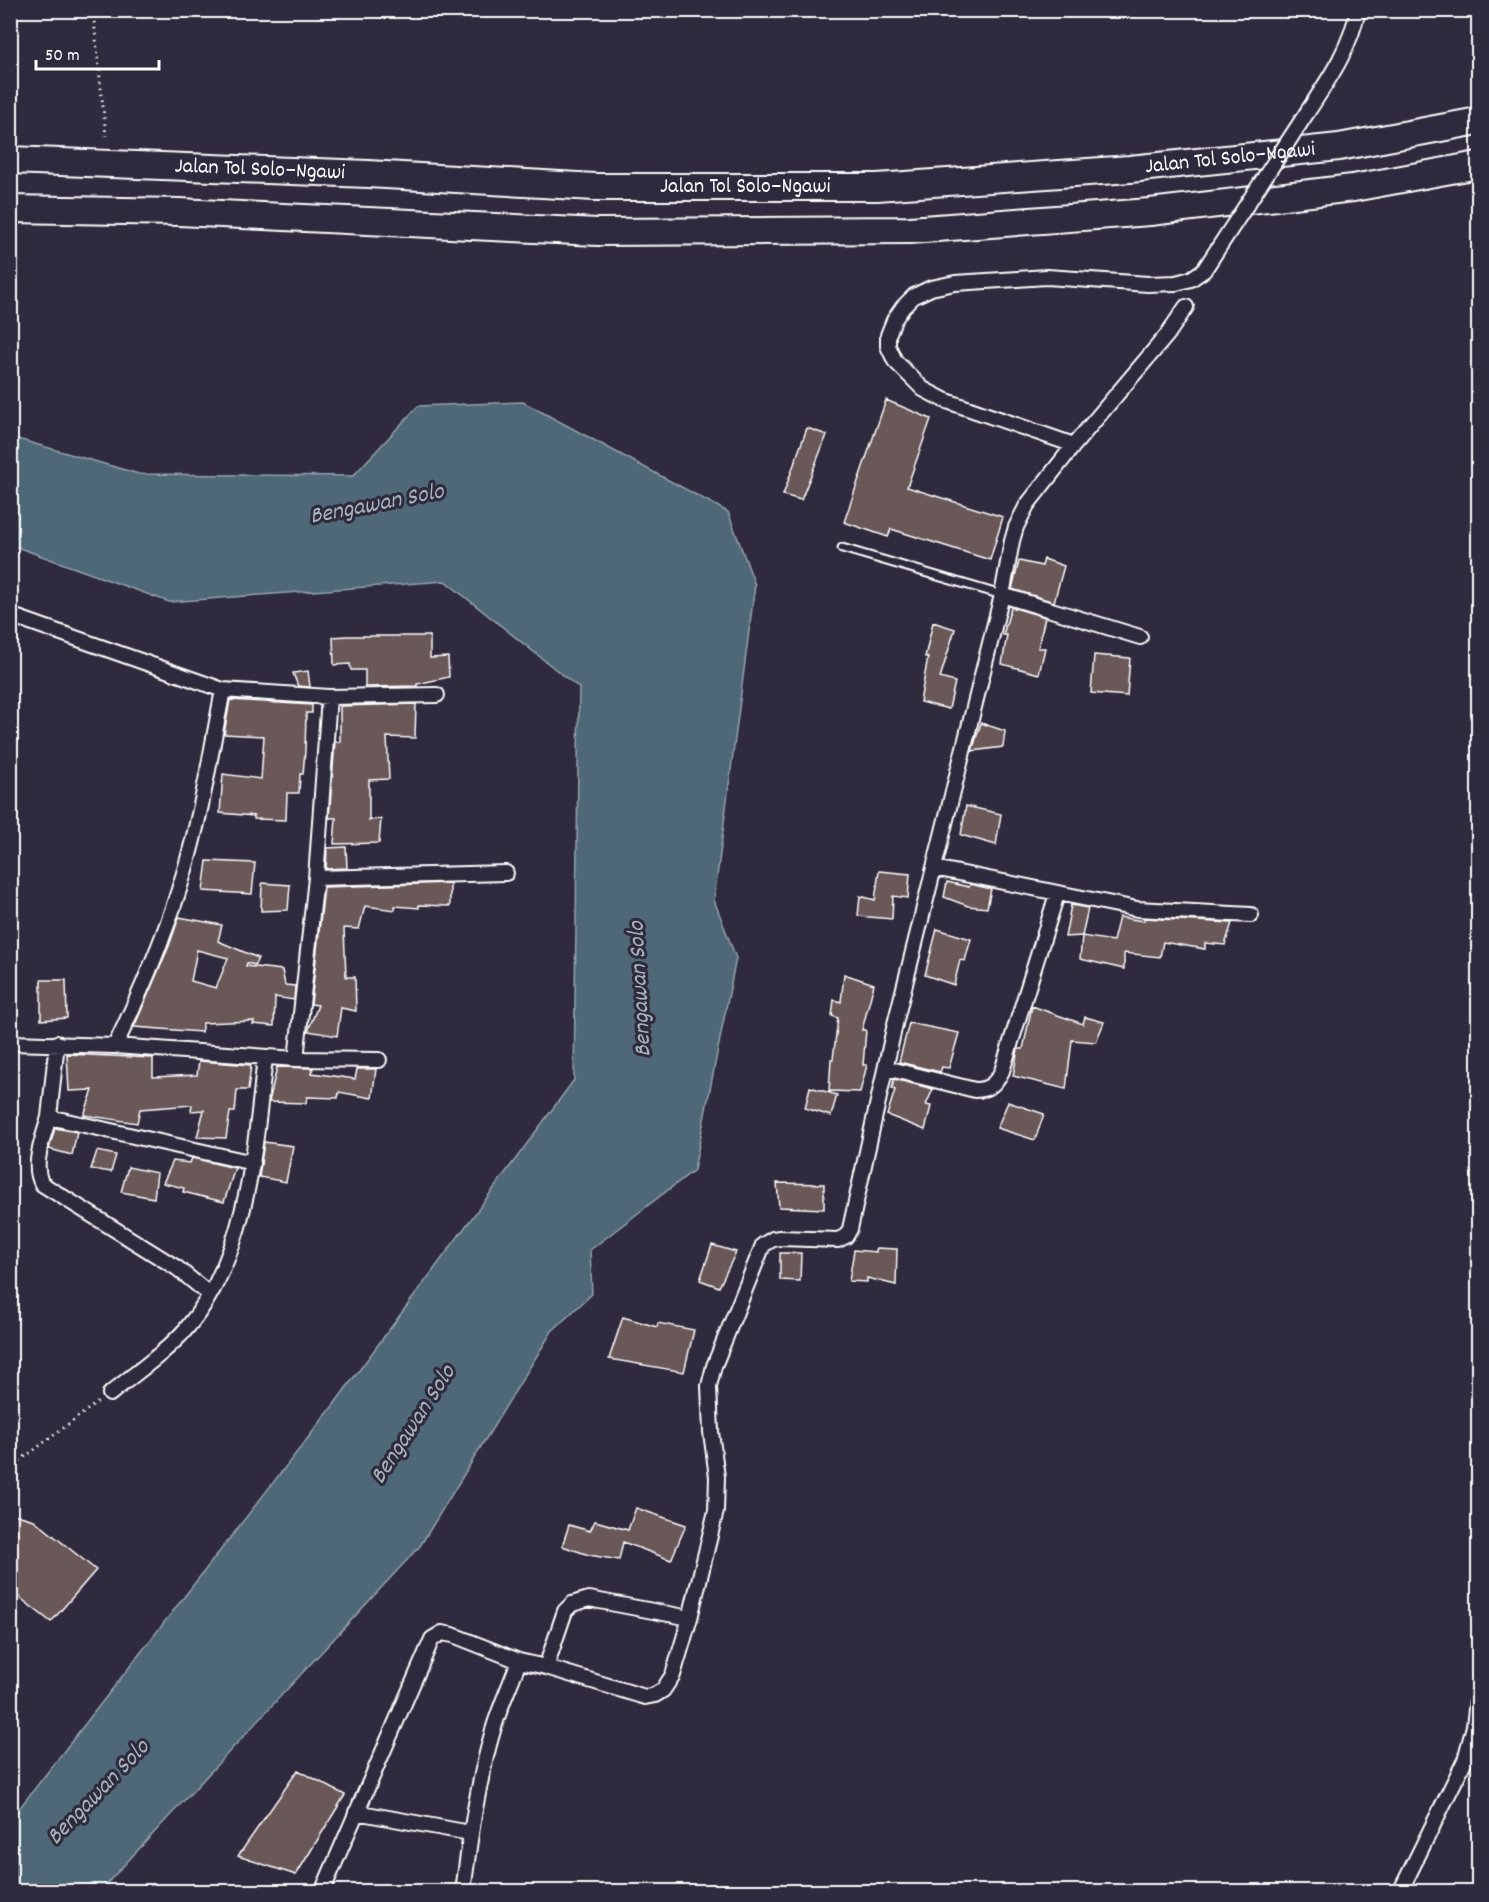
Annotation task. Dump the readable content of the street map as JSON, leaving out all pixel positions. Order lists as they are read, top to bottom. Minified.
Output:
{"streets":{"highway":["Jalan Tol Solo–Ngawi"]},"water":["Bengawan Solo"],"scale_bar":"50 m"}
